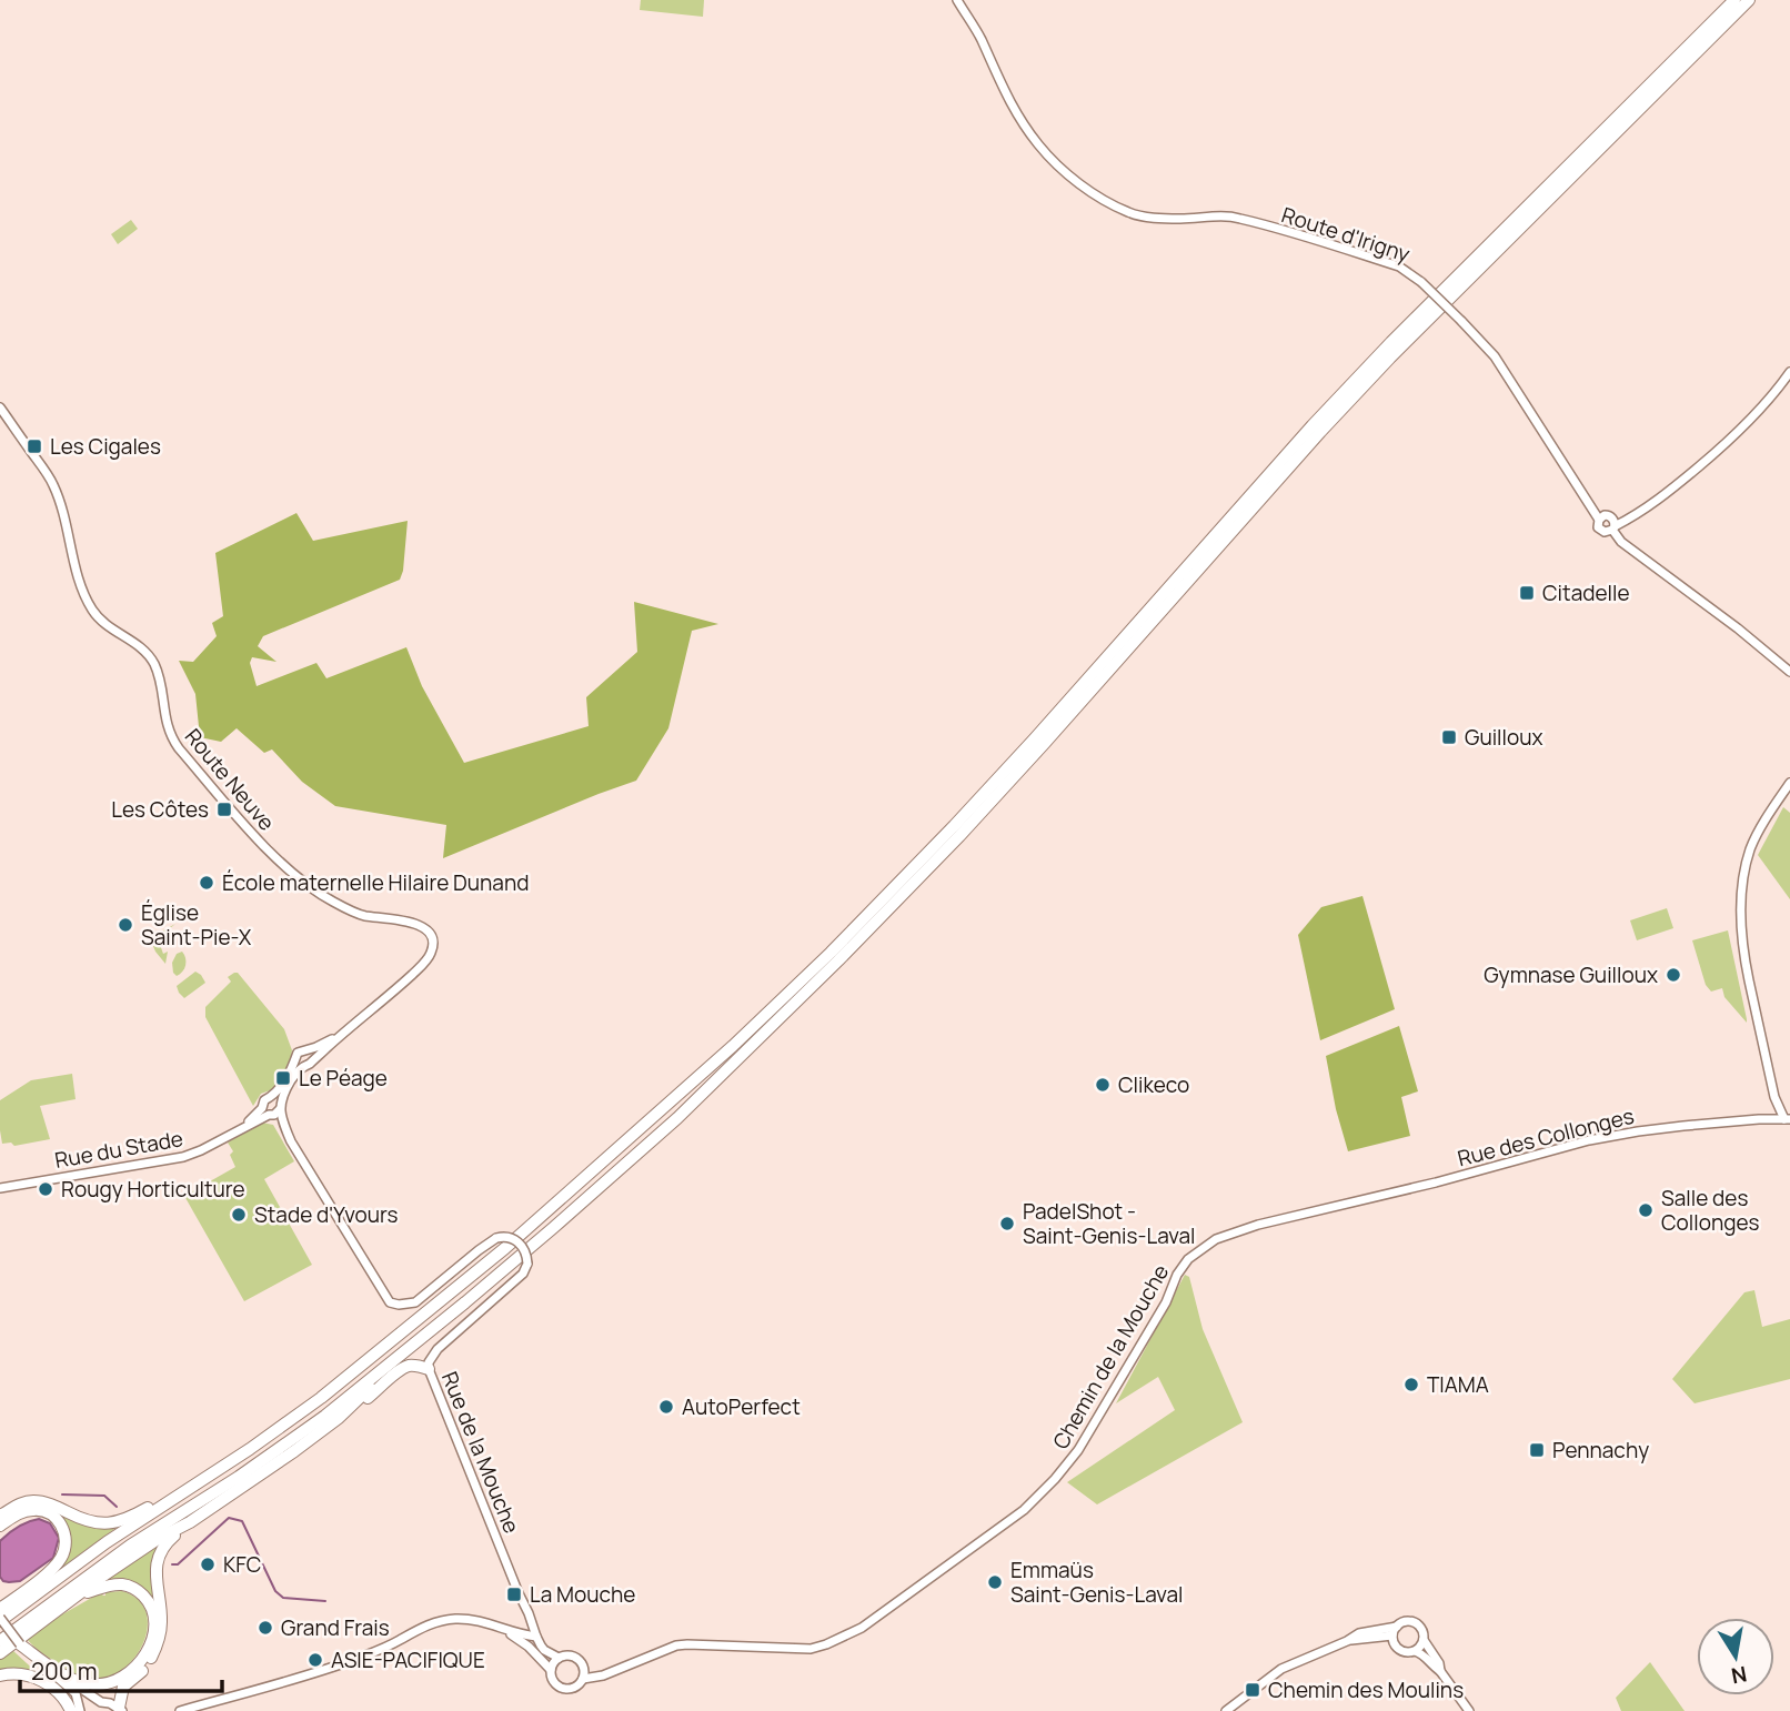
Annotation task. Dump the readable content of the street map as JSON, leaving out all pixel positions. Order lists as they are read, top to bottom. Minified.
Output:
{"streets":{"street":["Route d'Irigny","Route Neuve","Rue des Collonges","Rue du Stade","Chemin de la Mouche","Rue de la Mouche"]},"crossings":[["Route Neuve","Rue du Stade"],["Route Neuve","Rue de la Mouche"],["Rue des Collonges","Chemin de la Mouche"],["Rue du Stade","Rue de la Mouche"],["Chemin de la Mouche","Rue de la Mouche"]],"places":{"transit":["Les Cigales","Citadelle","Guilloux","Les Côtes","Le Péage","Pennachy","La Mouche","Chemin des Moulins"],"other":["École maternelle Hilaire Dunand","Église Saint-Pie-X","Gymnase Guilloux","Clikeco","Rougy Horticulture","Salle des Collonges","Stade d'Yvours","PadelShot - Saint-Genis-Laval","TIAMA","AutoPerfect","KFC","Emmaüs Saint-Genis-Laval","Grand Frais","ASIE-PACIFIQUE"]},"scale_bar":"200 m","north":"bottom"}
